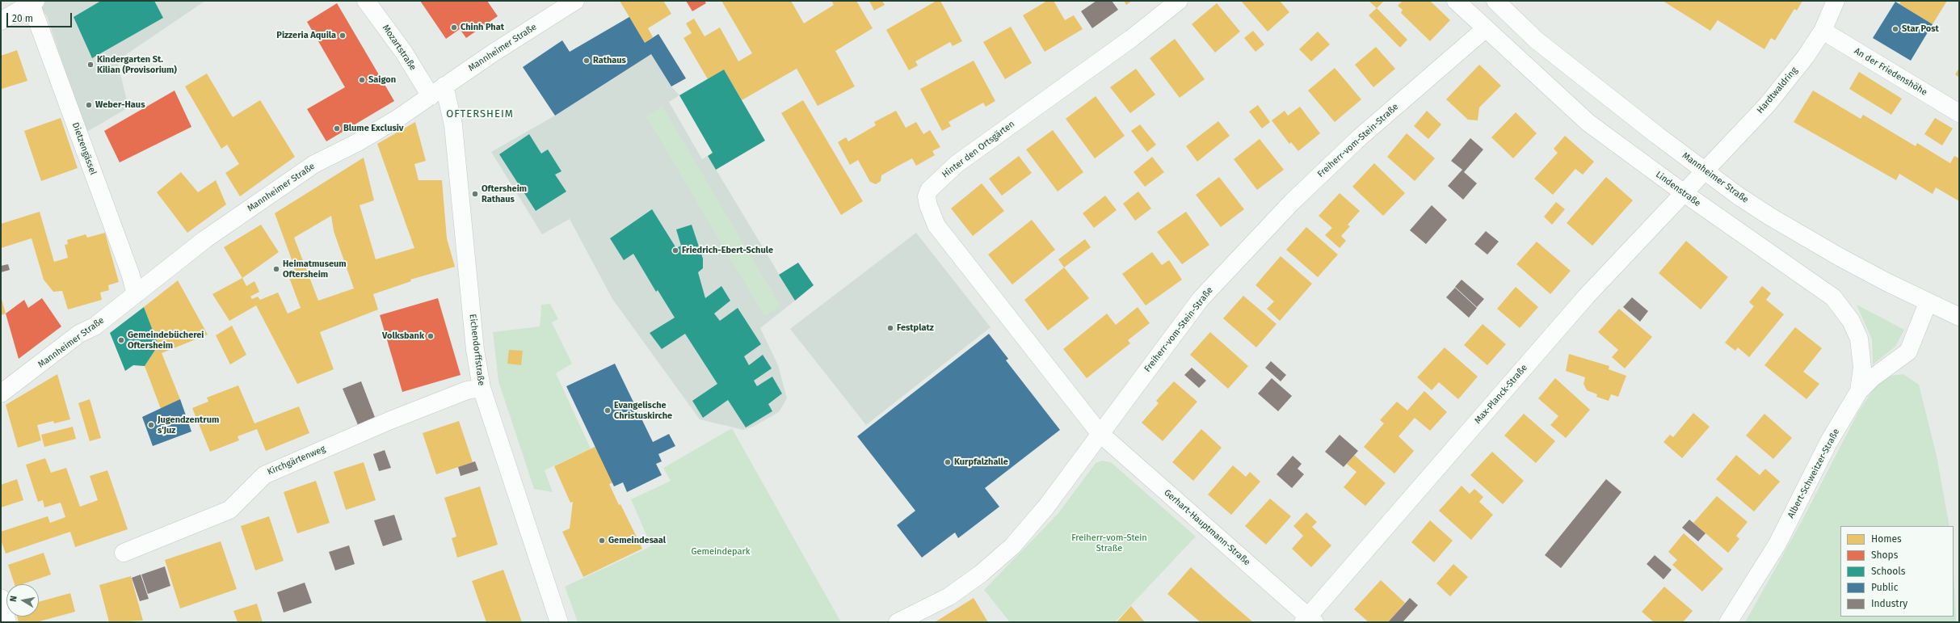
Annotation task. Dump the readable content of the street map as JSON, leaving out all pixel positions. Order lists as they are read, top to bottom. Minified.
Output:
{"streets":{"street":["Mozartstraße","Mannheimer Straße","An der Friedenshöhe","Hardtwaldring","Freiherr-vom-Stein-Straße","Dietzengässel","Hinter den Ortsgärten","Lindenstraße","Eichendorffstraße","Max-Planck-Straße","Kirchgärtenweg","Albert-Schweitzer-Straße","Gerhart-Hauptmann-Straße"]},"crossings":[["Mozartstraße","Mannheimer Straße"],["Mannheimer Straße","Hardtwaldring"],["Mannheimer Straße","Dietzengässel"],["Mannheimer Straße","Eichendorffstraße"],["Mannheimer Straße","Max-Planck-Straße"],["Mannheimer Straße","Albert-Schweitzer-Straße"],["An der Friedenshöhe","Hardtwaldring"],["Hardtwaldring","Max-Planck-Straße"],["Freiherr-vom-Stein-Straße","Hinter den Ortsgärten"],["Freiherr-vom-Stein-Straße","Lindenstraße"],["Freiherr-vom-Stein-Straße","Gerhart-Hauptmann-Straße"],["Hinter den Ortsgärten","Gerhart-Hauptmann-Straße"],["Lindenstraße","Max-Planck-Straße"],["Lindenstraße","Albert-Schweitzer-Straße"],["Eichendorffstraße","Kirchgärtenweg"],["Max-Planck-Straße","Gerhart-Hauptmann-Straße"]],"districts":["OFTERSHEIM"],"parks":["Freiherr-vom-Stein Straße","Gemeindepark"],"places":["Chinh Phat","Star Post","Pizzeria Aquila","Rathaus","Kindergarten St. Kilian (Provisorium)","Saigon","Weber-Haus","Blume Exclusiv","Oftersheim Rathaus","Friedrich-Ebert-Schule","Heimatmuseum Oftersheim","Festplatz","Volksbank","Gemeindebücherei Oftersheim","Evangelische Christuskirche","Jugendzentrum s'Juz","Kurpfalzhalle","Gemeindesaal"],"legend":["Homes","Shops","Schools","Public","Industry"],"scale_bar":"20 m","north":"left"}
